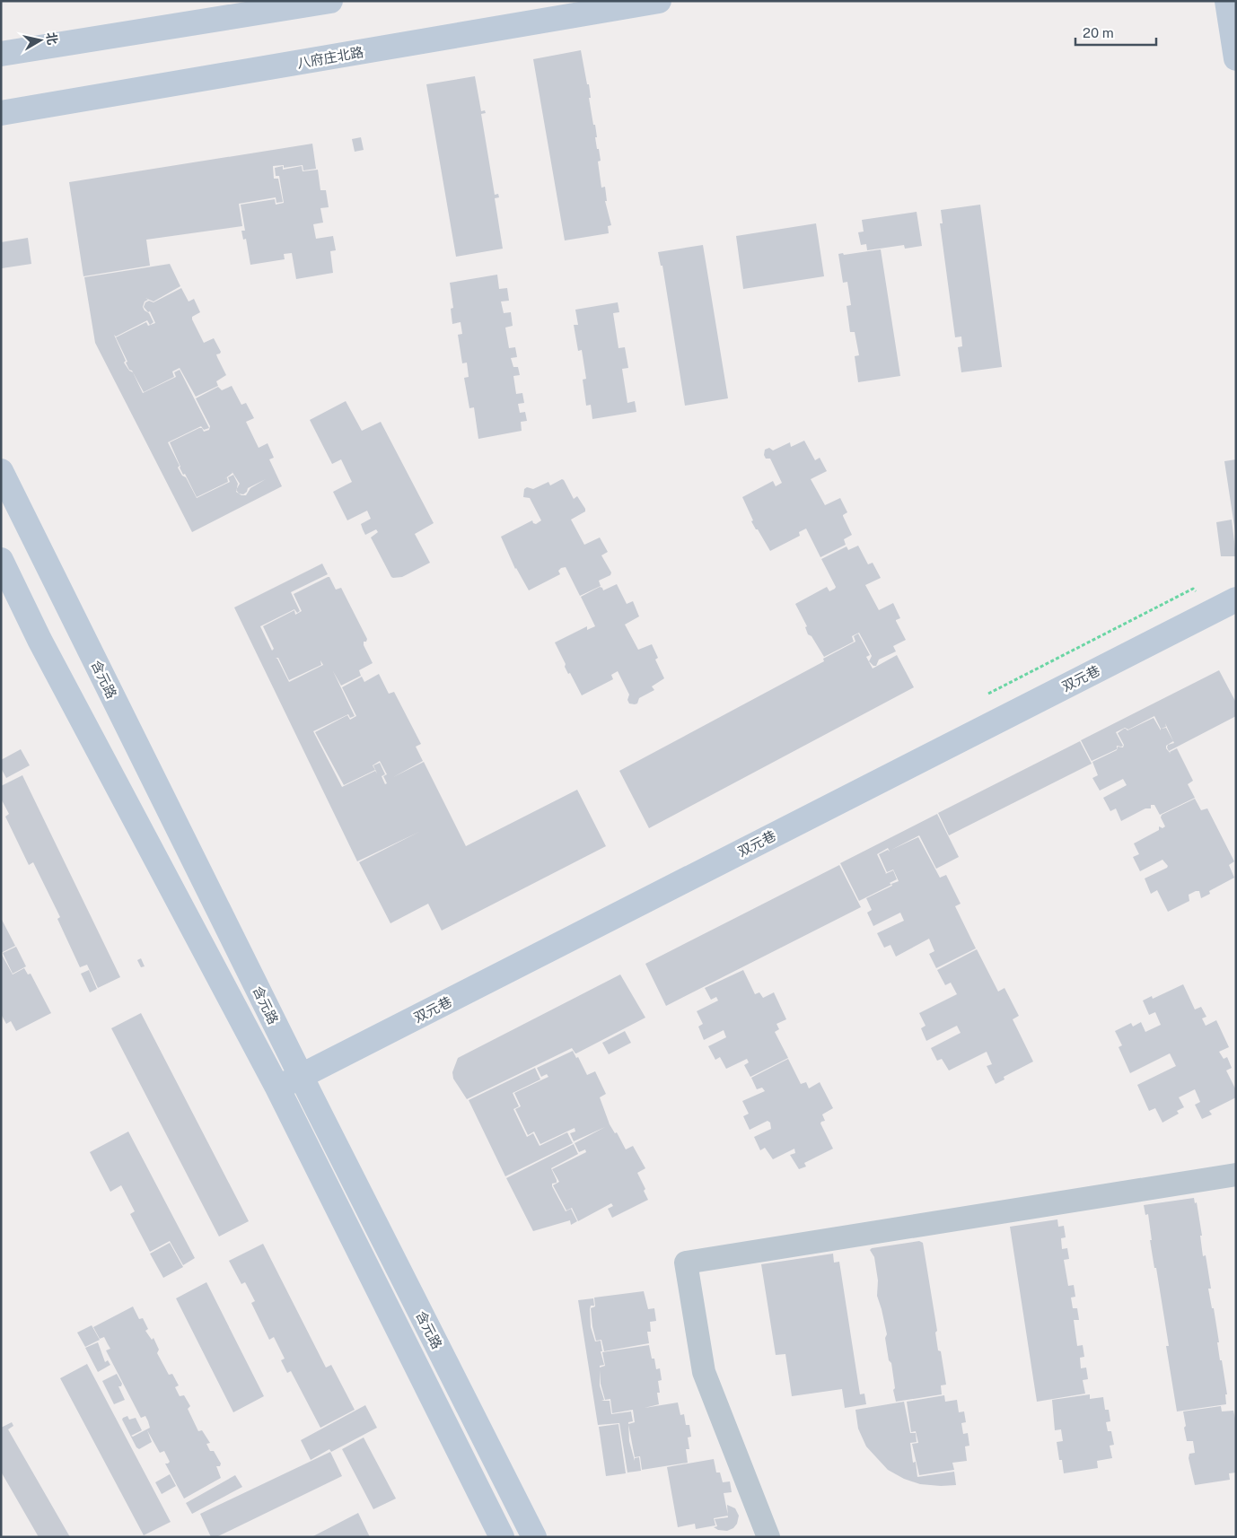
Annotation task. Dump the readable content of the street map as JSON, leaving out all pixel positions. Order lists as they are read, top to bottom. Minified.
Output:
{"streets":{"main road":["八府庄北路","双元巷","含元路"]},"crossings":[["双元巷","含元路"]],"scale_bar":"20 m","north":"right"}
